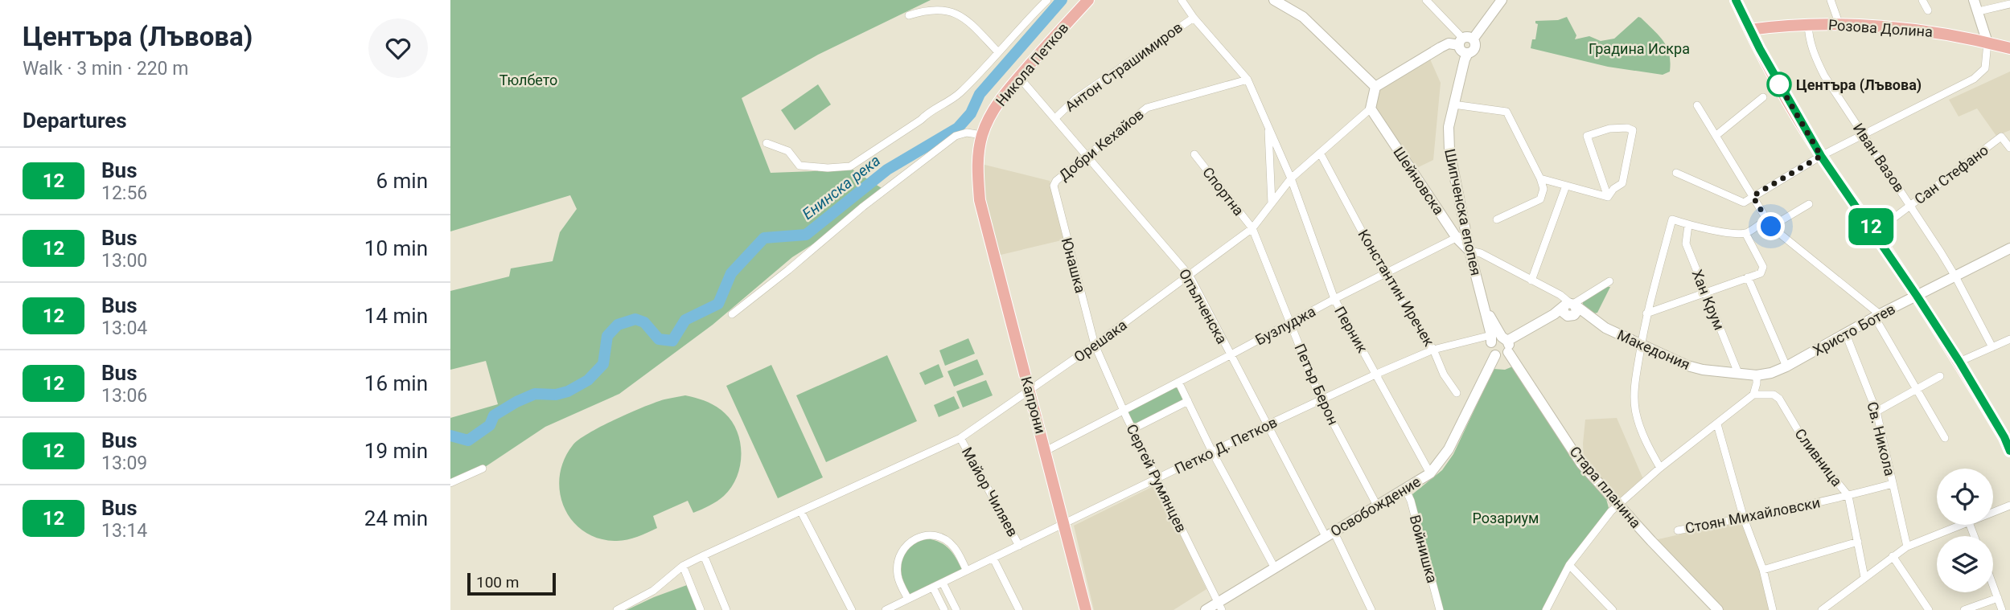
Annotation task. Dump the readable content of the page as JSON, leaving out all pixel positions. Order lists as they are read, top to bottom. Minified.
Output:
{"streets":{"main road":["Розова Долина","Никола Петков","Шейновска","Шипченска епопея","Христо Ботев","Македония","Капрони","Стара планина","Освобождение"],"street":["Антон Страшимиров","Добри Кехайов","Иван Вазов","Сан Стефано","Спортна","Юнашка","Константин Иречек","Хан Крум","Опълченска","Бузлуджа","Перник","Орешака","Петър Берон","Св. Никола","Петко Д. Петков","Сливница","Сергей Румянцев","Майор Чиляев","Стоян Михайловски","Войнишка"]},"crossings":[["Розова Долина","Иван Вазов"],["Никола Петков","Опълченска"],["Никола Петков","Капрони"],["Антон Страшимиров","Опълченска"],["Антон Страшимиров","Перник"],["Добри Кехайов","Юнашка"],["Добри Кехайов","Опълченска"],["Добри Кехайов","Перник"],["Иван Вазов","Сан Стефано"],["Иван Вазов","Христо Ботев"],["Шейновска","Шипченска епопея"],["Шейновска","Бузлуджа"],["Шейновска","Орешака"],["Шейновска","Македония"],["Спортна","Орешака"],["Спортна","Петър Берон"],["Шипченска епопея","Бузлуджа"],["Шипченска епопея","Македония"],["Шипченска епопея","Петко Д. Петков"],["Шипченска епопея","Стара планина"],["Шипченска епопея","Освобождение"],["Юнашка","Орешака"],["Юнашка","Сергей Румянцев"],["Константин Иречек","Бузлуджа"],["Константин Иречек","Орешака"],["Константин Иречек","Петко Д. Петков"],["Хан Крум","Македония"],["Опълченска","Бузлуджа"],["Опълченска","Орешака"],["Опълченска","Петко Д. Петков"],["Опълченска","Освобождение"],["Бузлуджа","Перник"],["Бузлуджа","Петър Берон"],["Бузлуджа","Капрони"],["Бузлуджа","Сергей Румянцев"],["Перник","Орешака"],["Перник","Петко Д. Петков"],["Перник","Освобождение"],["Христо Ботев","Македония"],["Христо Ботев","Св. Никола"],["Орешака","Петър Берон"],["Орешака","Капрони"],["Орешака","Сергей Румянцев"],["Орешака","Майор Чиляев"],["Петър Берон","Петко Д. Петков"],["Петър Берон","Освобождение"],["Капрони","Петко Д. Петков"],["Св. Никола","Стоян Михайловски"],["Петко Д. Петков","Сергей Румянцев"],["Петко Д. Петков","Стара планина"],["Петко Д. Петков","Майор Чиляев"],["Петко Д. Петков","Освобождение"],["Сливница","Стоян Михайловски"],["Сергей Румянцев","Освобождение"],["Стара планина","Освобождение"],["Освобождение","Войнишка"]],"water":["Енинска река"],"parks":["Градина Искра","Тюлбето","Розариум"],"places":["Центъра (Лъвова)"],"lines":["bus line 12"],"scale_bar":"100 m","page":{"heading":[["Центъра (Лъвова)","Walk · 3 min · 220 m"],"Departures"],"on_map":"12","list":[{"mark":"12","name":"Bus","note":"12:56","value":"6 min"},{"mark":"12","name":"Bus","note":"13:00","value":"10 min"},{"mark":"12","name":"Bus","note":"13:04","value":"14 min"},{"mark":"12","name":"Bus","note":"13:06","value":"16 min"},{"mark":"12","name":"Bus","note":"13:09","value":"19 min"},{"mark":"12","name":"Bus","note":"13:14","value":"24 min"}],"scale":"100 m"}}
